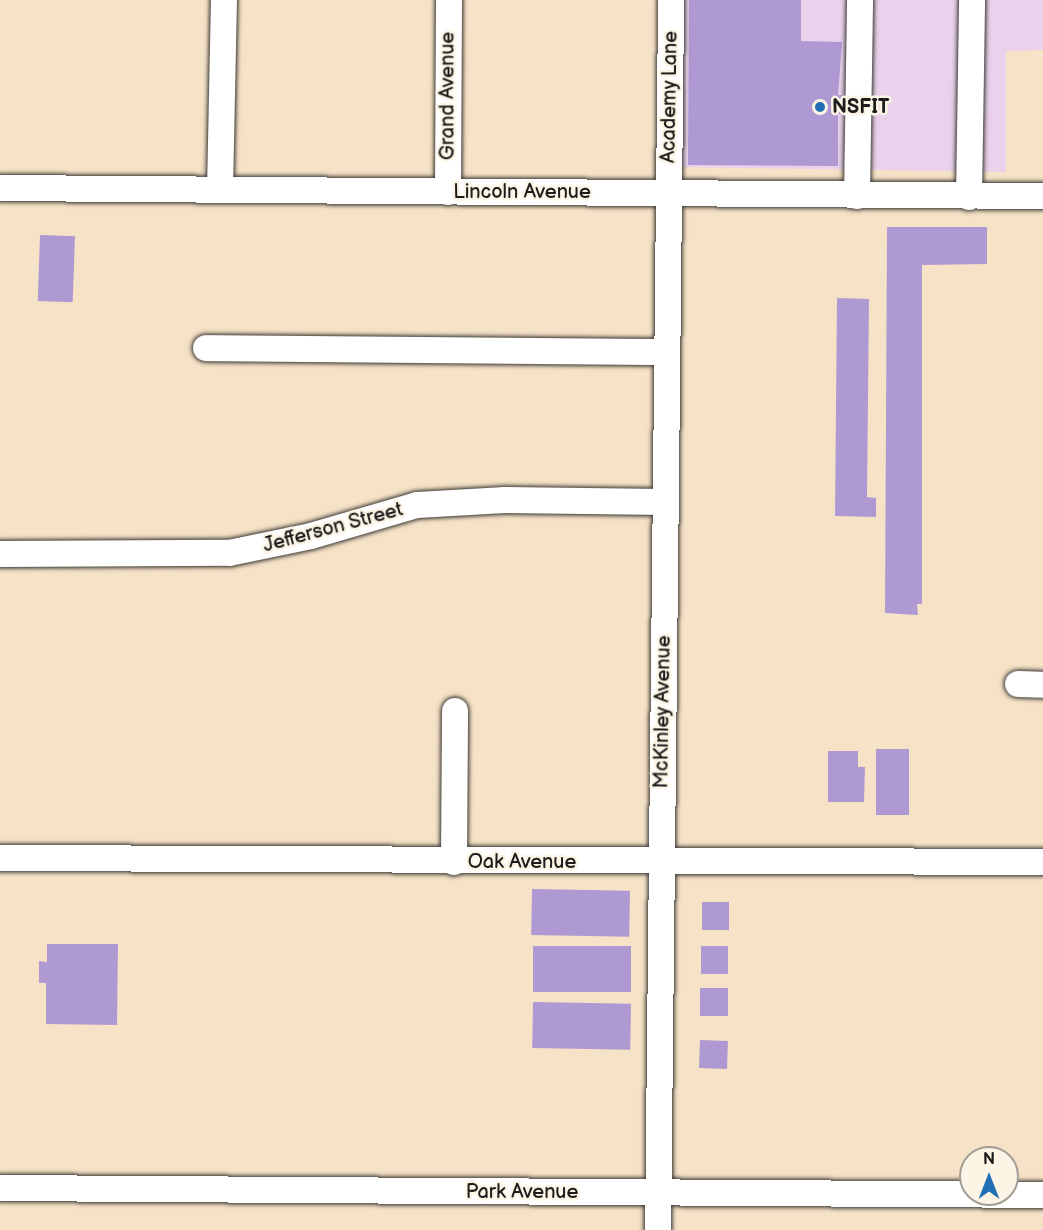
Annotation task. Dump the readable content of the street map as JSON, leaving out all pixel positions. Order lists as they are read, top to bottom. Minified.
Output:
{"streets":{"street":["Grand Avenue","Academy Lane","Lincoln Avenue","Jefferson Street","McKinley Avenue","Oak Avenue","Park Avenue"]},"crossings":[["Grand Avenue","Lincoln Avenue"],["Academy Lane","Lincoln Avenue"],["Academy Lane","McKinley Avenue"],["Lincoln Avenue","McKinley Avenue"],["Jefferson Street","McKinley Avenue"],["McKinley Avenue","Oak Avenue"],["McKinley Avenue","Park Avenue"]],"places":["NSFIT"],"north":"top"}
